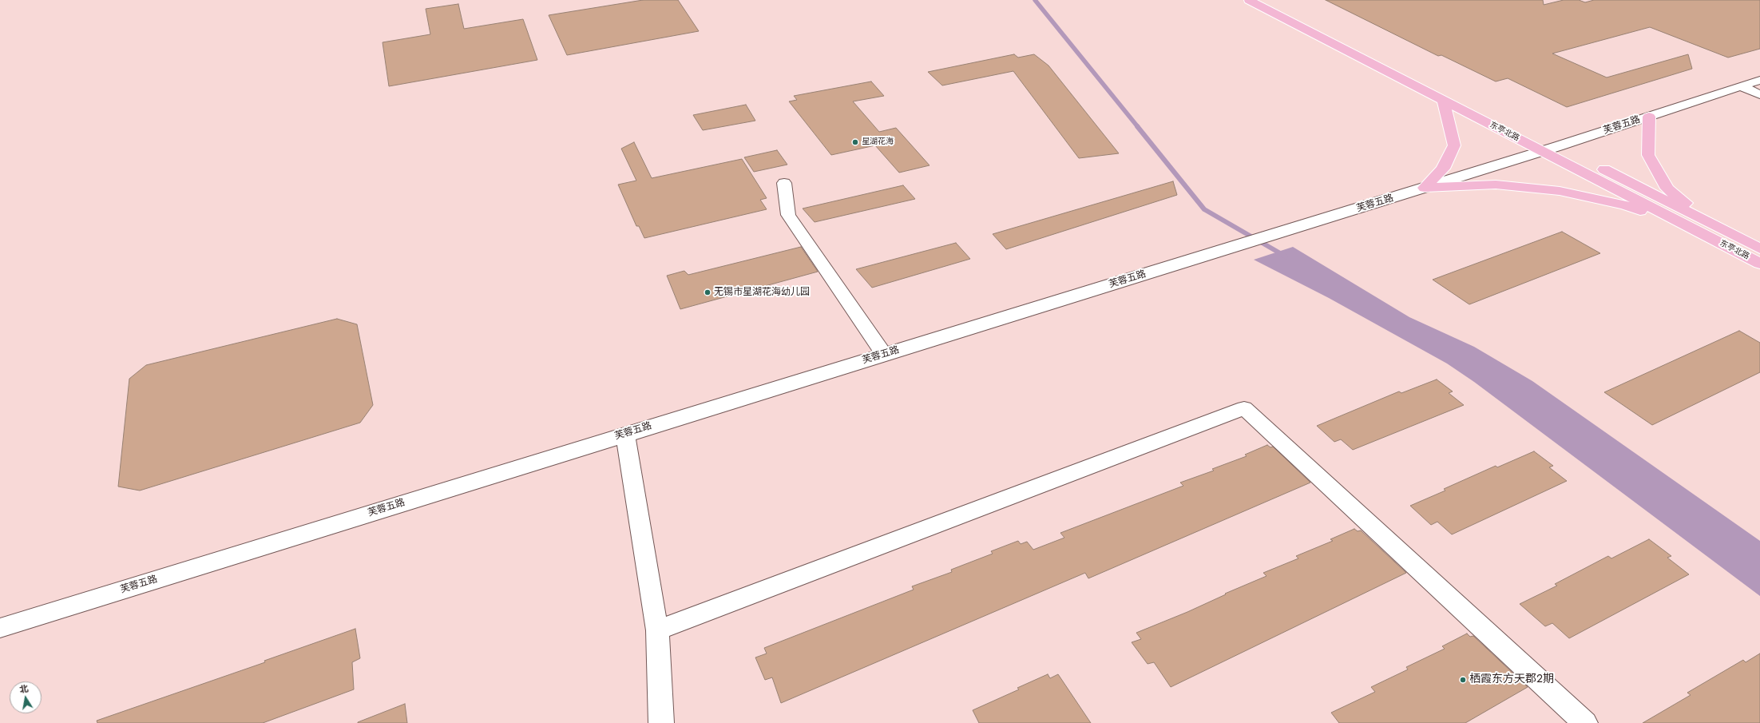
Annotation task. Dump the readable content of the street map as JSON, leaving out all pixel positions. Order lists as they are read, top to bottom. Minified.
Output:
{"streets":{"main road":["东亭北路"],"street":["芙蓉五路"]},"crossings":[["芙蓉五路","东亭北路"]],"places":["星湖花海","无锡市星湖花海幼儿园","栖霞东方天郡2期"],"north":"top"}
